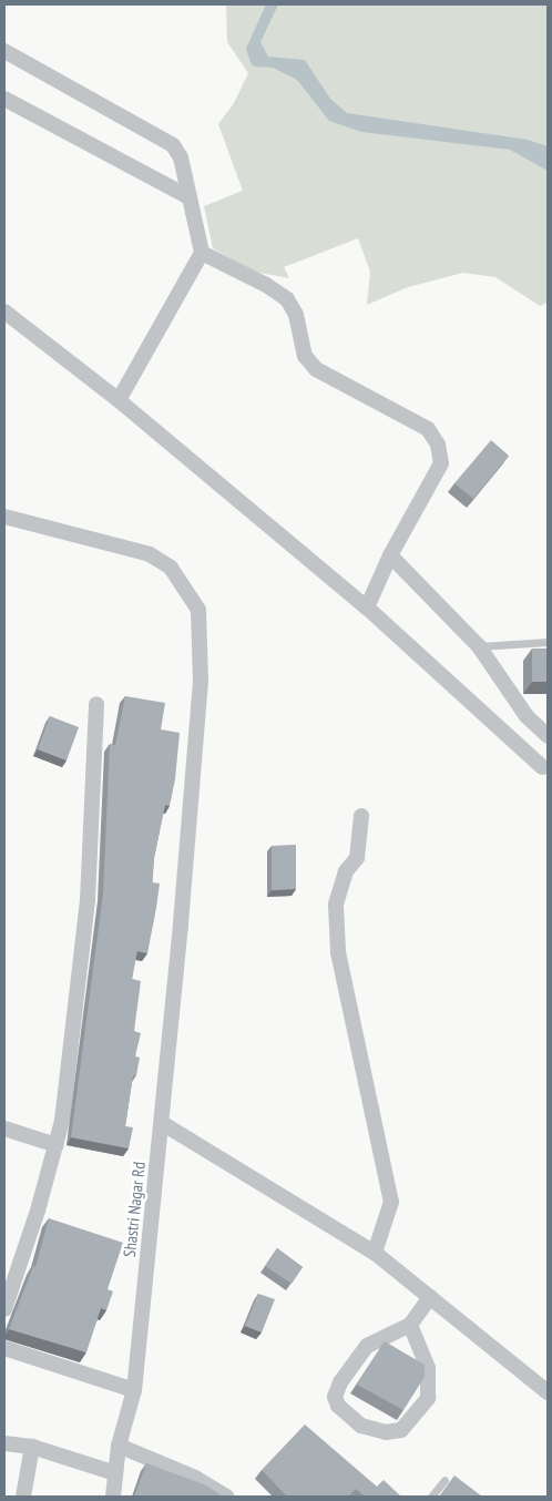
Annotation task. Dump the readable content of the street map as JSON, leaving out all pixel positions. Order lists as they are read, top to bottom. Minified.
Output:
{"streets":{"street":["Shastri Nagar Rd"]}}
